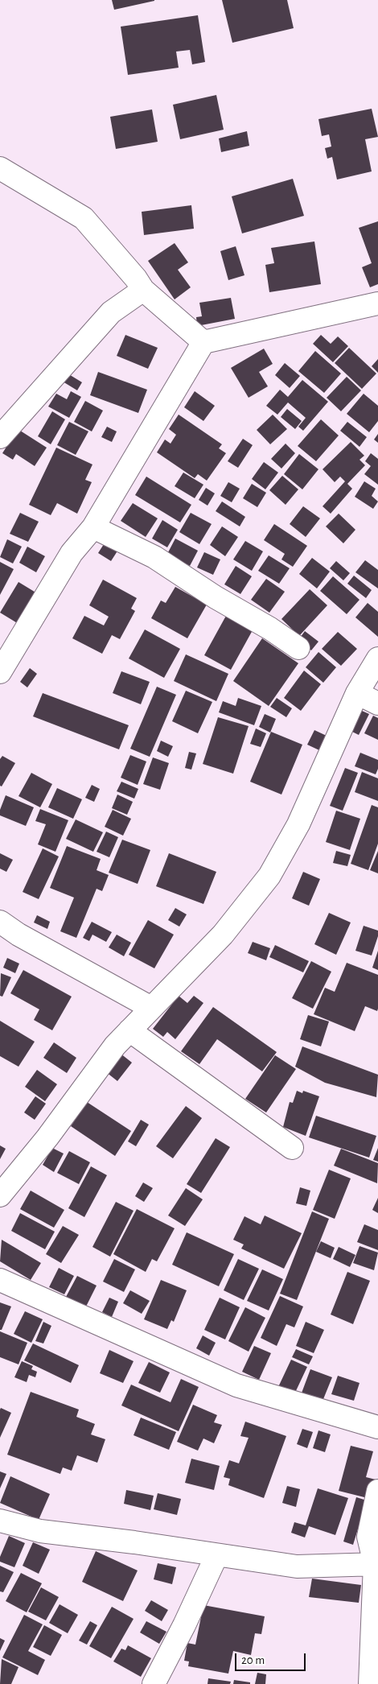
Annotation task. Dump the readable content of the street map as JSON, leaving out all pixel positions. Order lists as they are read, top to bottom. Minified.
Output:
{"scale_bar":"20 m"}
